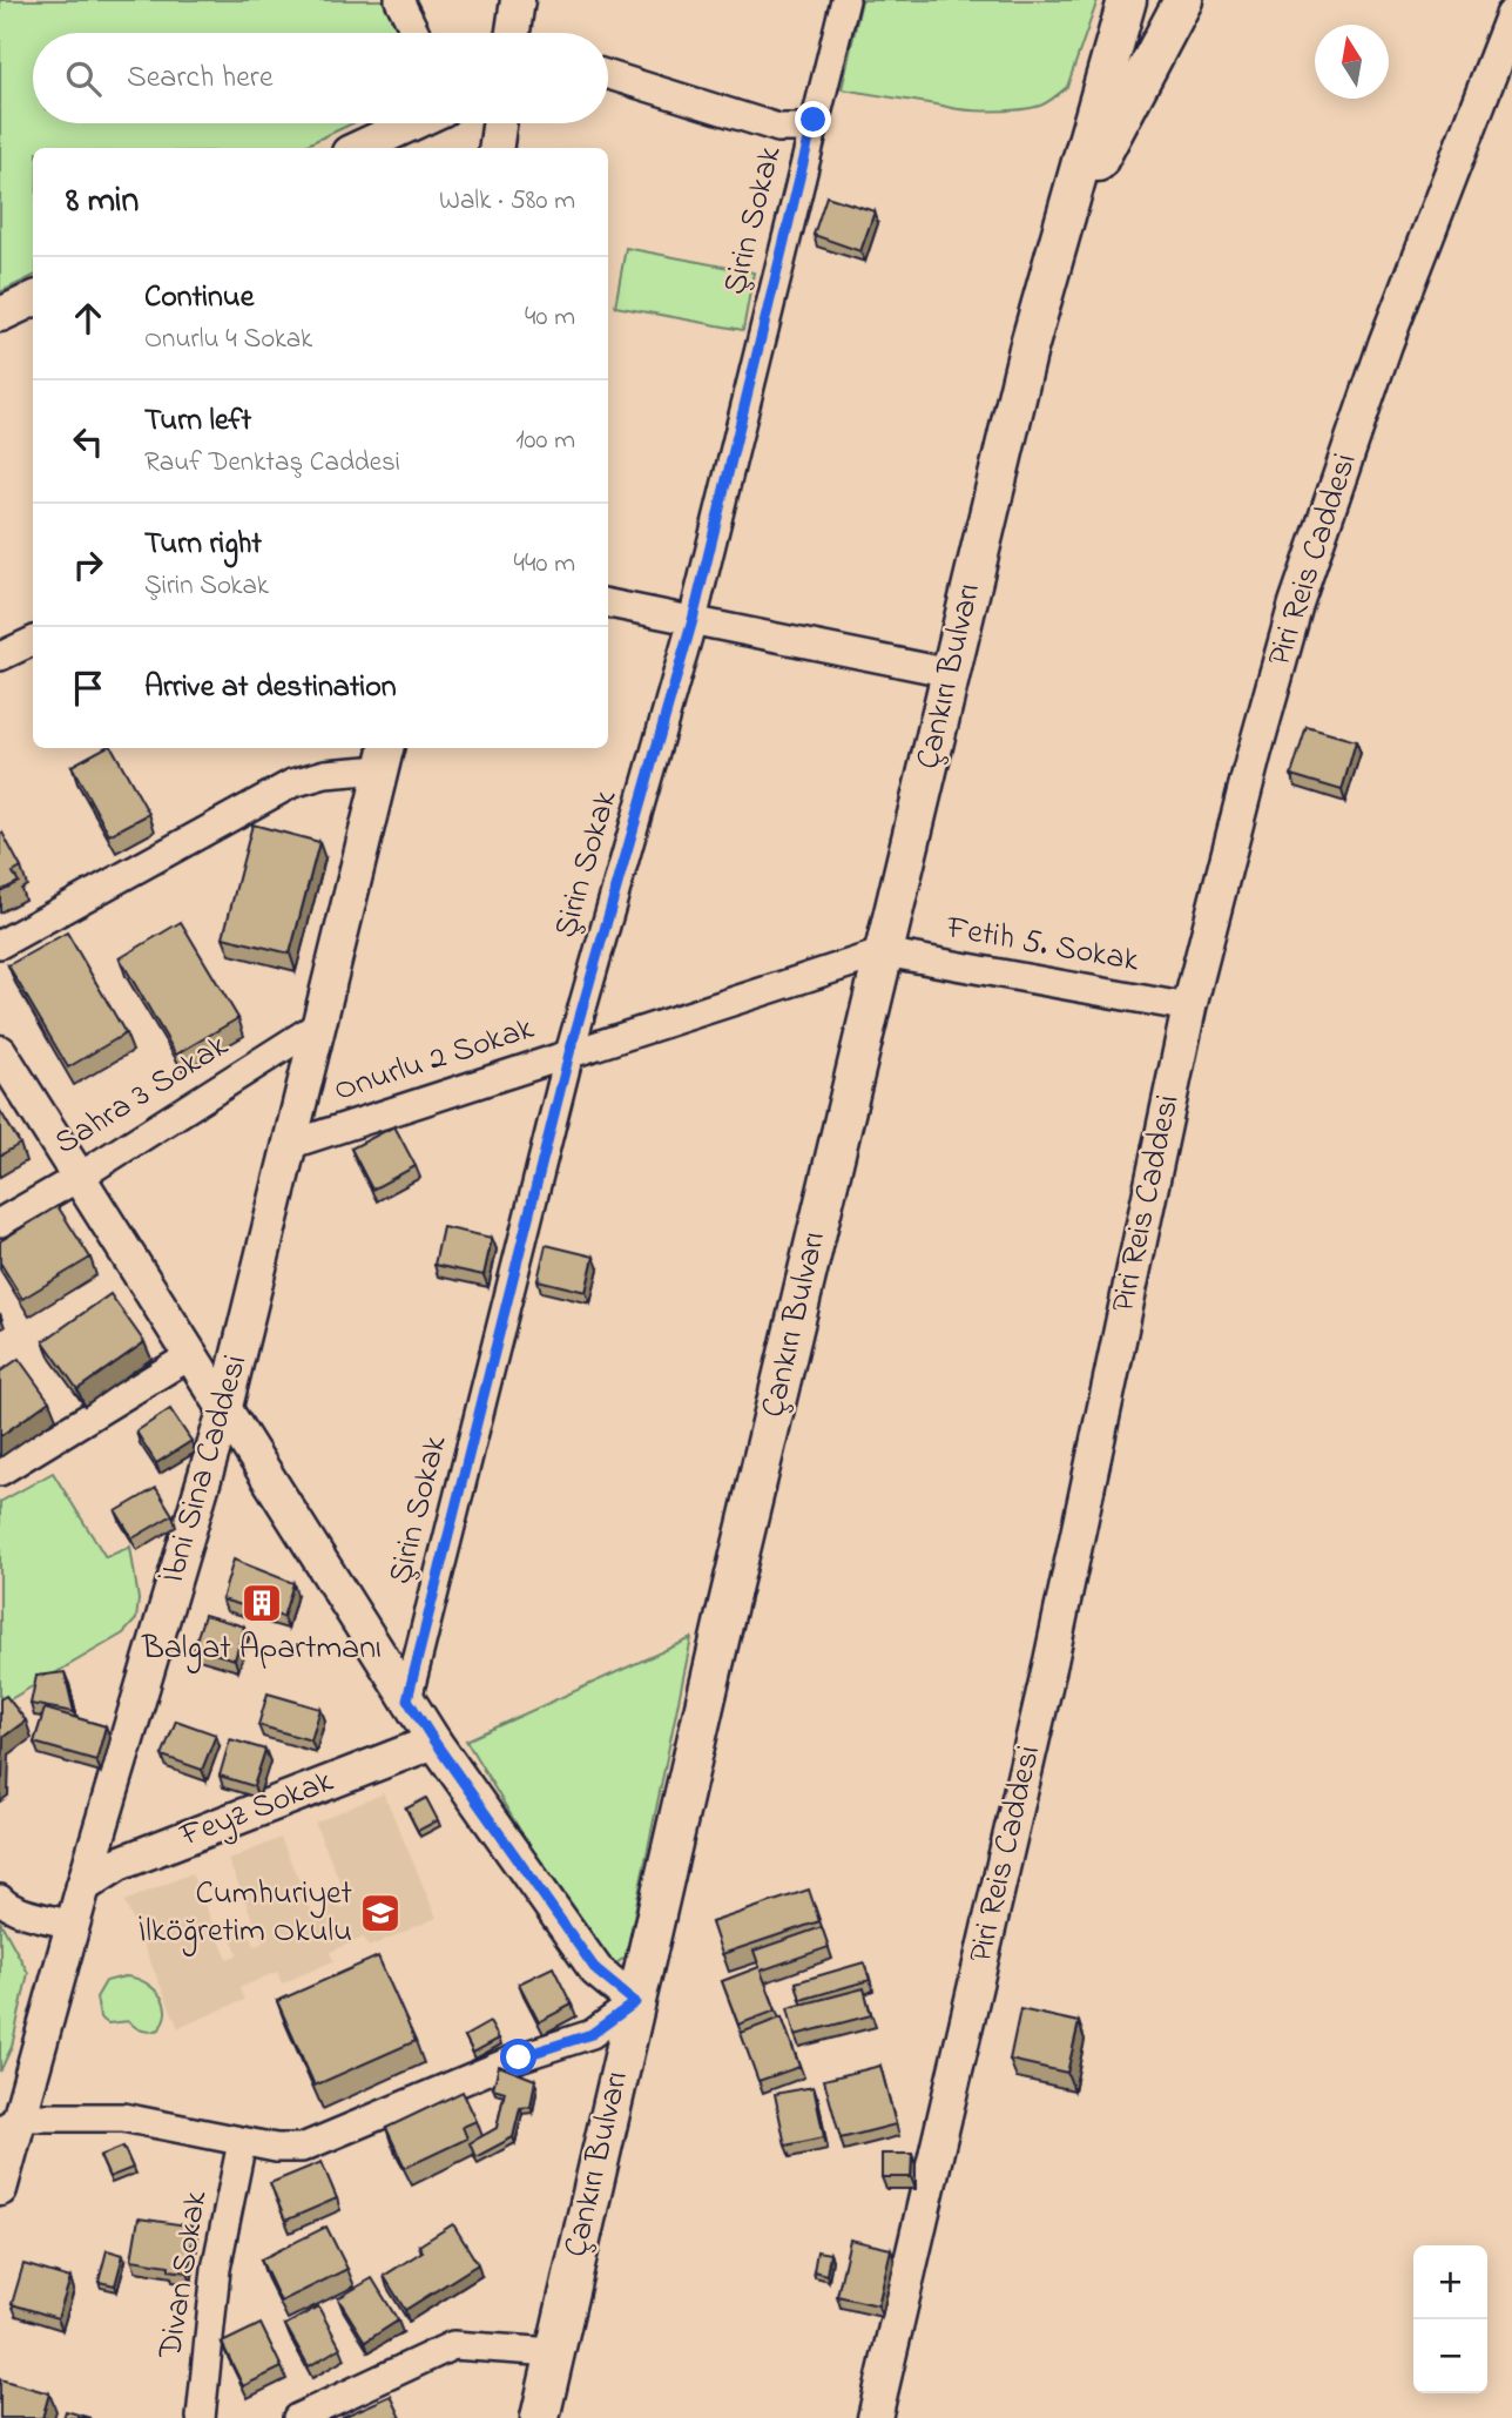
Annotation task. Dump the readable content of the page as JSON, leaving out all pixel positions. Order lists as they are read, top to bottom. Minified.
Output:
{"streets":{"main road":["Çankırı Bulvarı"],"street":["Şirin Sokak","Piri Reis Caddesi","Fetih 5. Sokak","Onurlu 2 Sokak","Sahra 3 Sokak","İbni Sina Caddesi","Feyz Sokak","Divan Sokak"]},"crossings":[["Şirin Sokak","Onurlu 2 Sokak"],["Piri Reis Caddesi","Fetih 5. Sokak"],["Çankırı Bulvarı","Fetih 5. Sokak"],["Çankırı Bulvarı","Onurlu 2 Sokak"],["Fetih 5. Sokak","Onurlu 2 Sokak"],["Onurlu 2 Sokak","İbni Sina Caddesi"],["Sahra 3 Sokak","İbni Sina Caddesi"],["İbni Sina Caddesi","Feyz Sokak"]],"places":{"building":["Balgat Apartmanı"],"school or university":["Cumhuriyet İlköğretim Okulu"]},"north":"top","page":{"search":"Search here","heading":["8 min","Walk · 580 m"],"list":[["Continue","Onurlu 4 Sokak","40 m"],["Turn left","Rauf Denktaş Caddesi","100 m"],["Turn right","Şirin Sokak","440 m"],"Arrive at destination"],"map_buttons":["+","−"]}}
